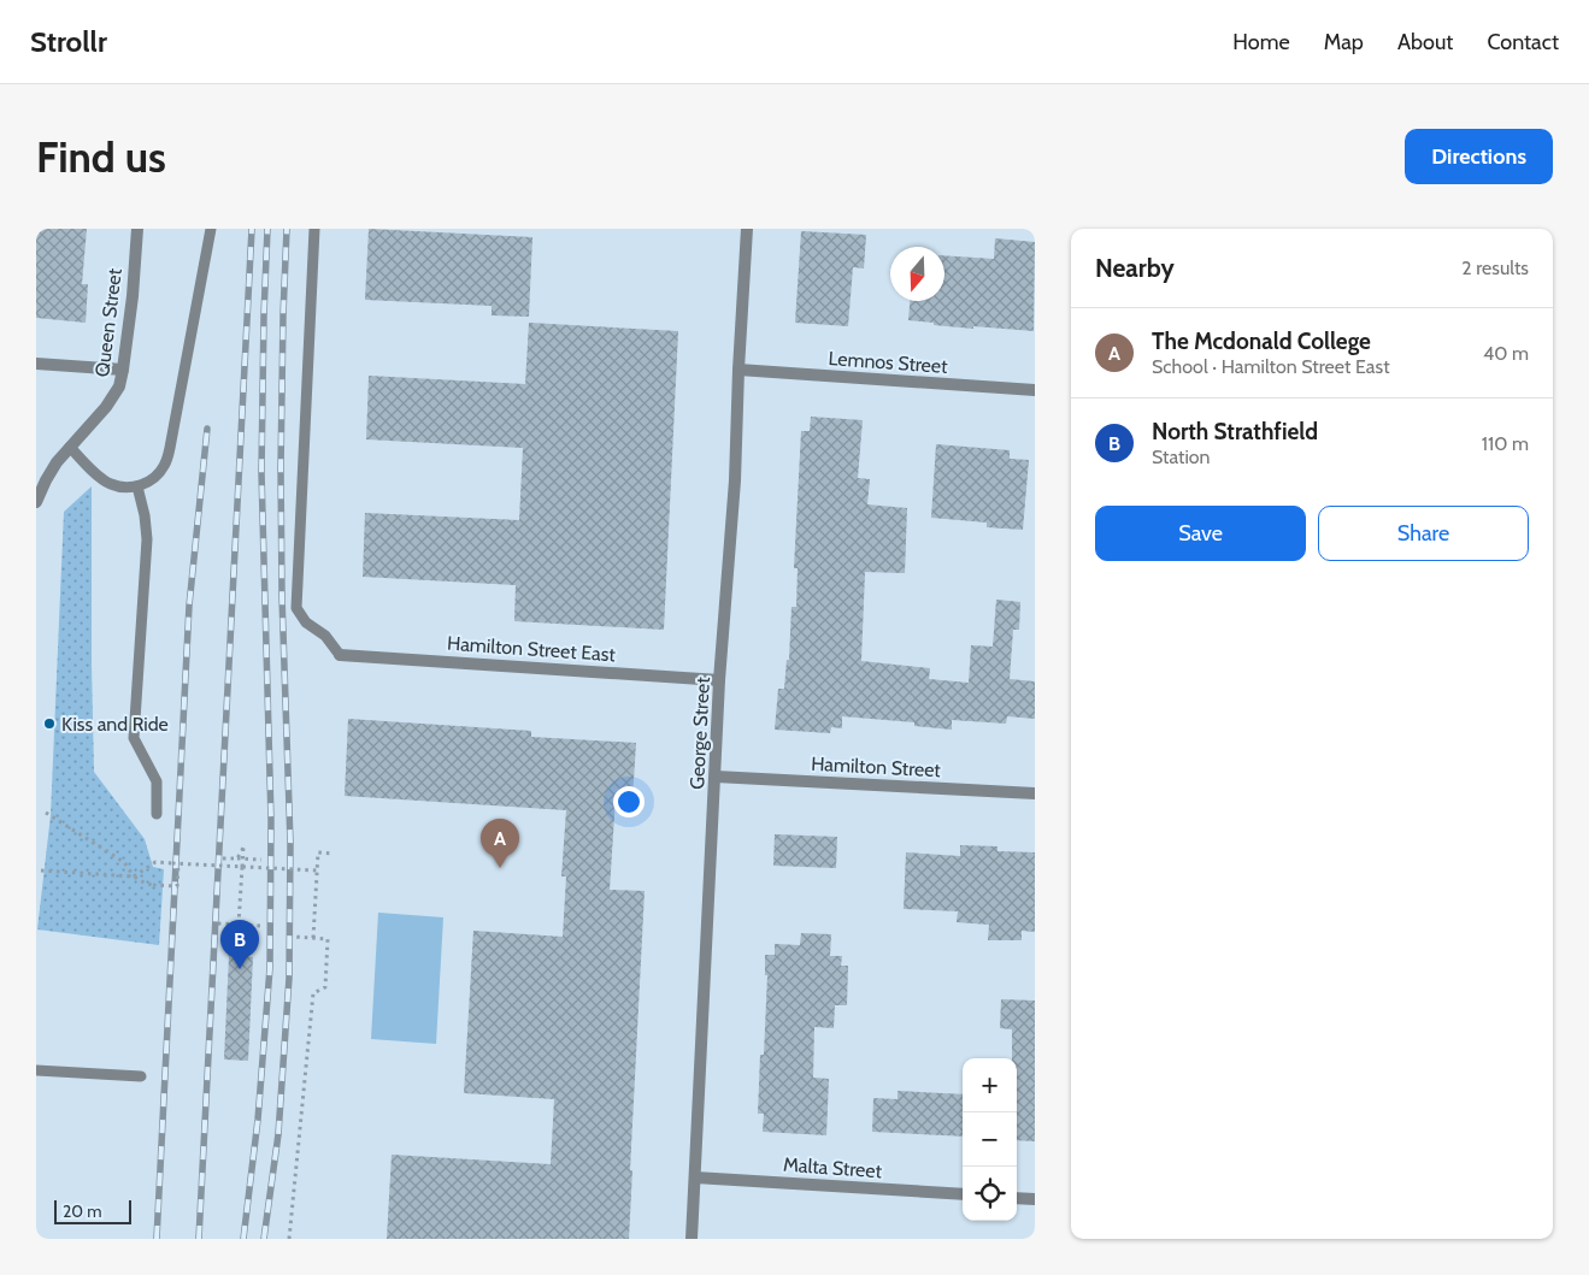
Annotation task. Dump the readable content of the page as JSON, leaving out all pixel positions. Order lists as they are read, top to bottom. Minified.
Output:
{"streets":{"street":["Queen Street","Lemnos Street","Hamilton Street East","George Street","Hamilton Street","Malta Street"]},"crossings":[["Lemnos Street","George Street"],["Hamilton Street East","George Street"],["George Street","Hamilton Street"],["George Street","Malta Street"]],"places":["Kiss and Ride"],"scale_bar":"20 m","north":"bottom","page":{"header":"Strollr","nav":["Home","Map","About","Contact"],"buttons":["Directions",["Save","Share"]],"title":"Find us","heading":["Nearby","2 results"],"list":[{"mark":"A","name":"The Mcdonald College","note":"School · Hamilton Street East","value":"40 m"},{"mark":"B","name":"North Strathfield","note":"Station","value":"110 m"}],"pins":["A","B"],"map_buttons":["+","−"],"scale":"20 m"}}
